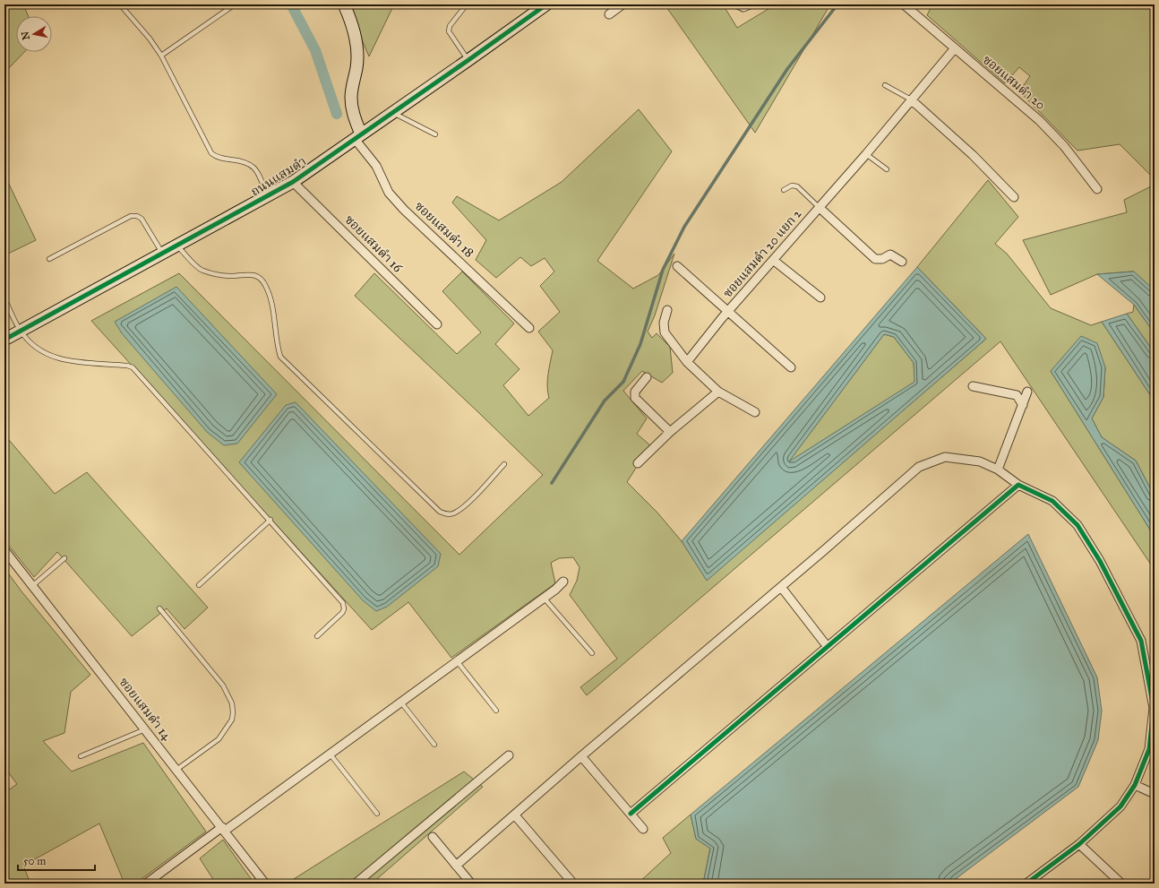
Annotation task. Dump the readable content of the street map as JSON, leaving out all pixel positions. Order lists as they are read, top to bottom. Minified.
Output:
{"streets":{"street":["ซอยแสมดำ 20","ถนนแสมดำ","ซอยแสมดำ 18","ซอยแสมดำ 16","ซอยแสมดำ 20 แยก 2","ซอยแสมดำ 14"]},"crossings":[["ซอยแสมดำ 20","ซอยแสมดำ 20 แยก 2"],["ถนนแสมดำ","ซอยแสมดำ 18"],["ถนนแสมดำ","ซอยแสมดำ 16"]],"scale_bar":"50 m","north":"left"}
